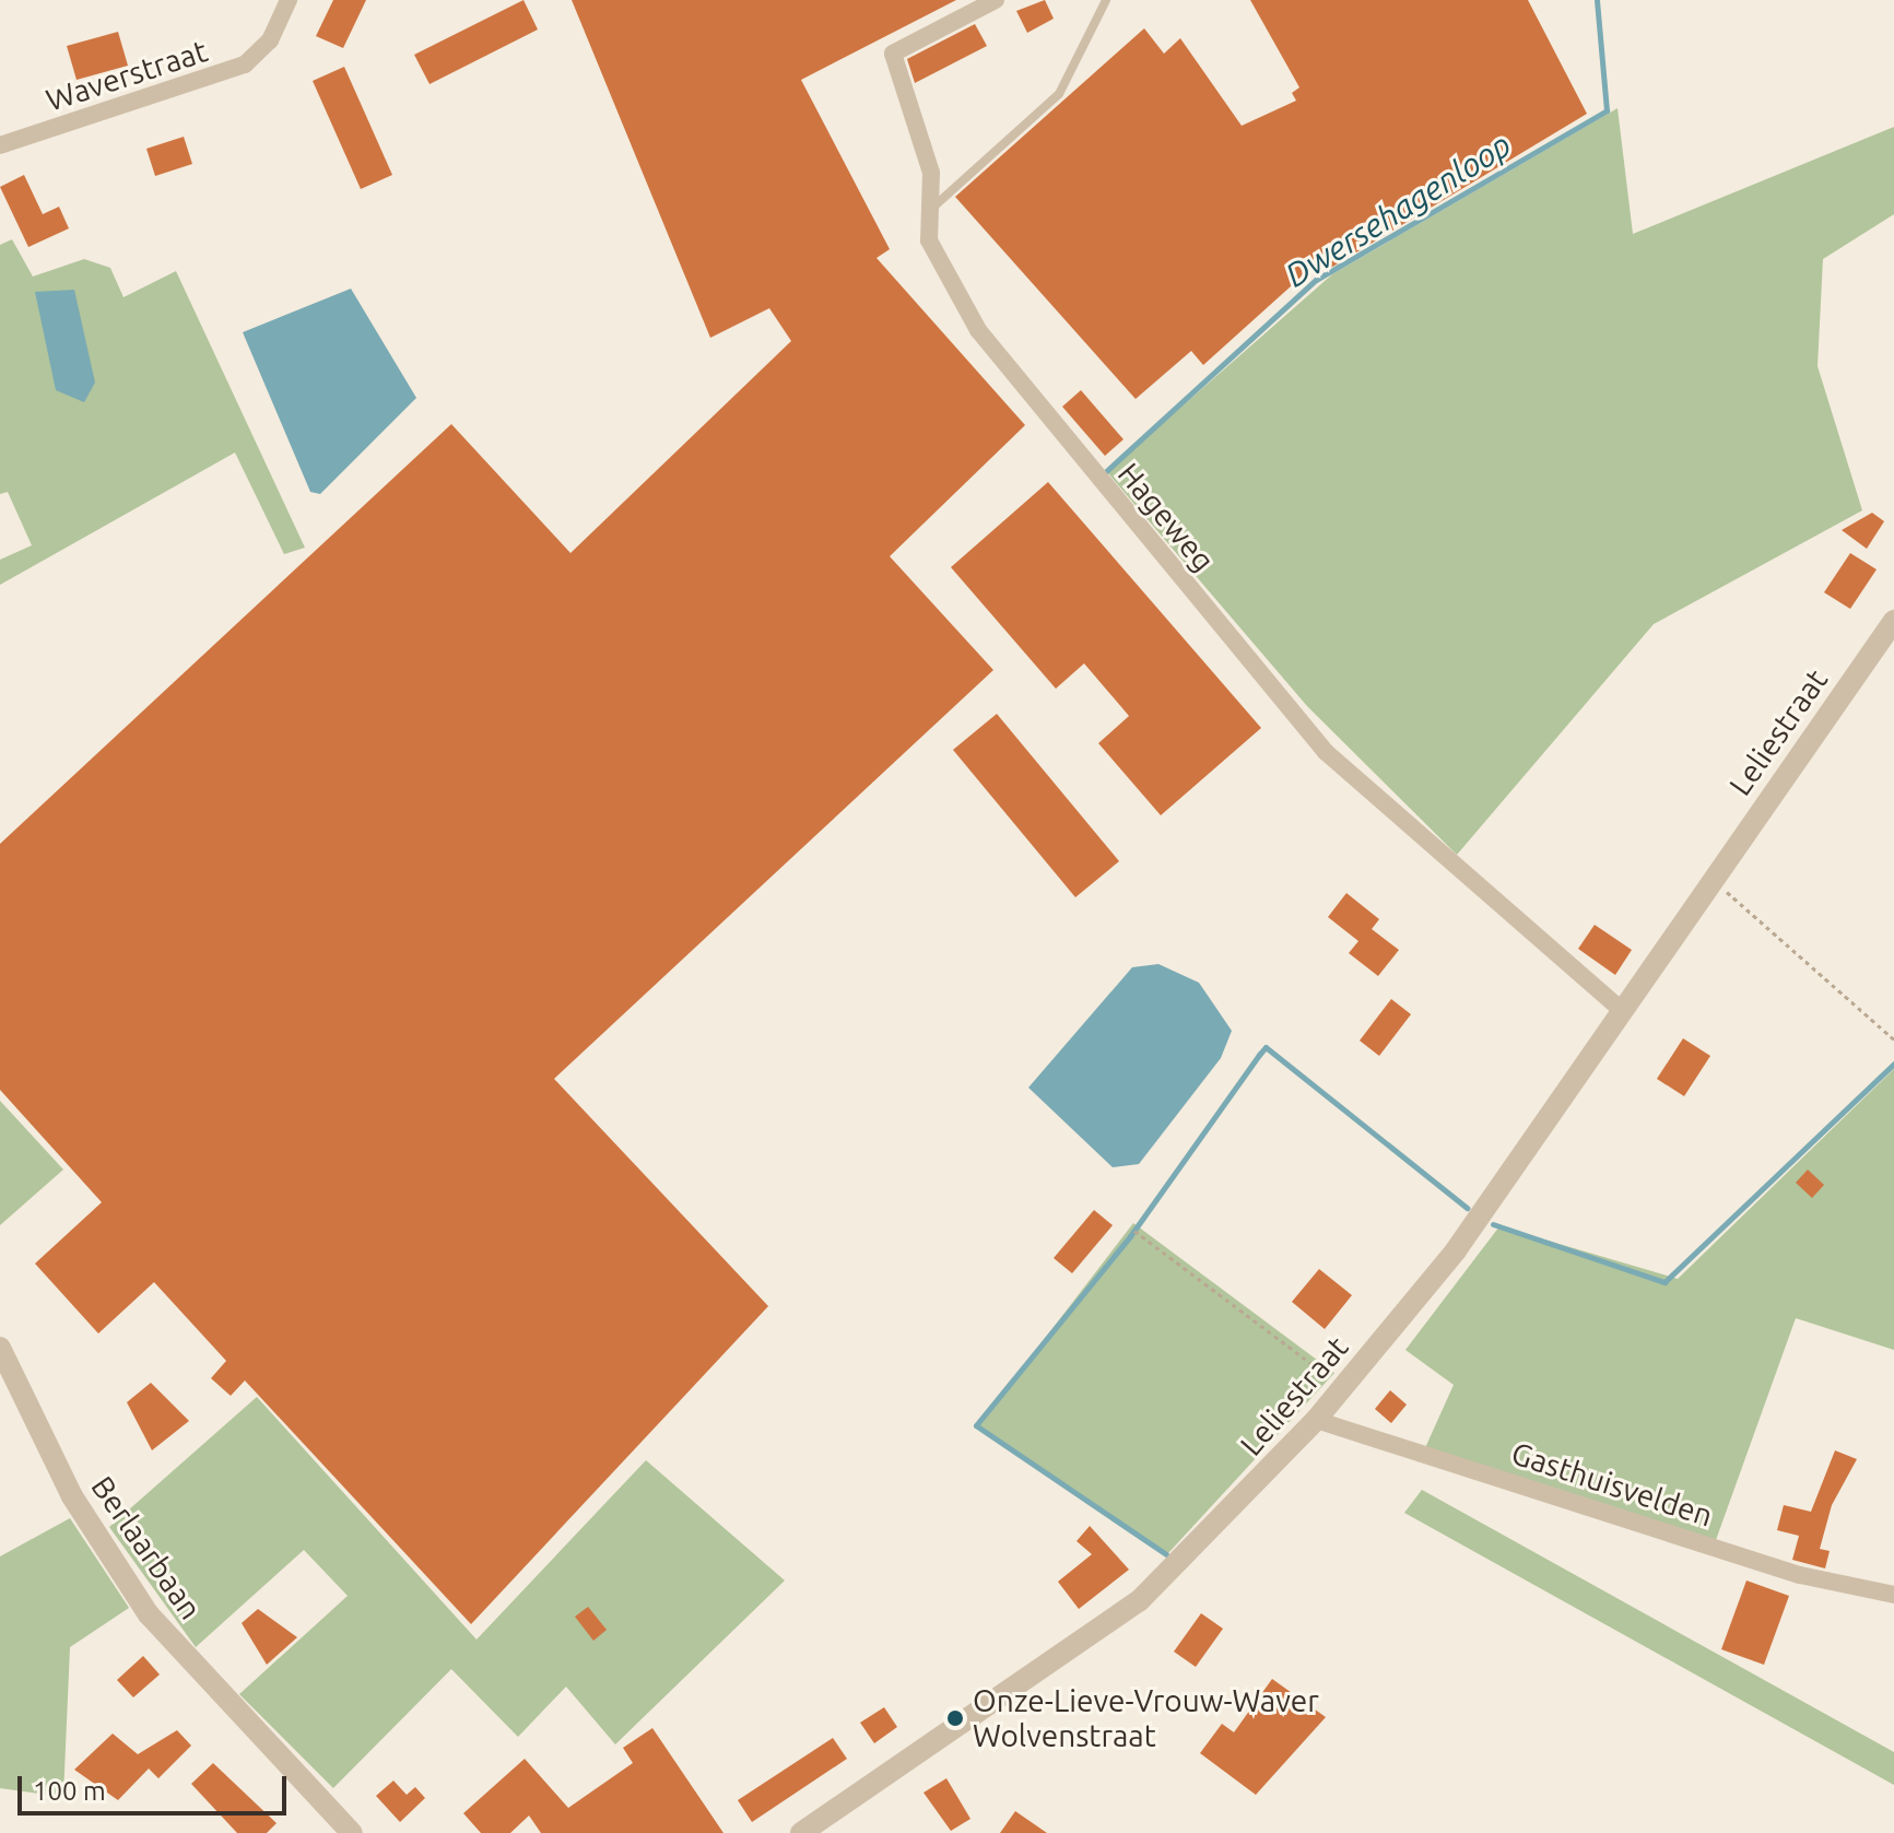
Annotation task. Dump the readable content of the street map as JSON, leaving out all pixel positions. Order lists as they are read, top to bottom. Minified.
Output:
{"streets":{"street":["Waverstraat","Hageweg","Leliestraat","Gasthuisvelden","Berlaarbaan"]},"crossings":[["Hageweg","Leliestraat"],["Leliestraat","Gasthuisvelden"]],"water":["Dwersehagenloop"],"places":["Onze-Lieve-Vrouw-Waver Wolvenstraat"],"scale_bar":"100 m"}
